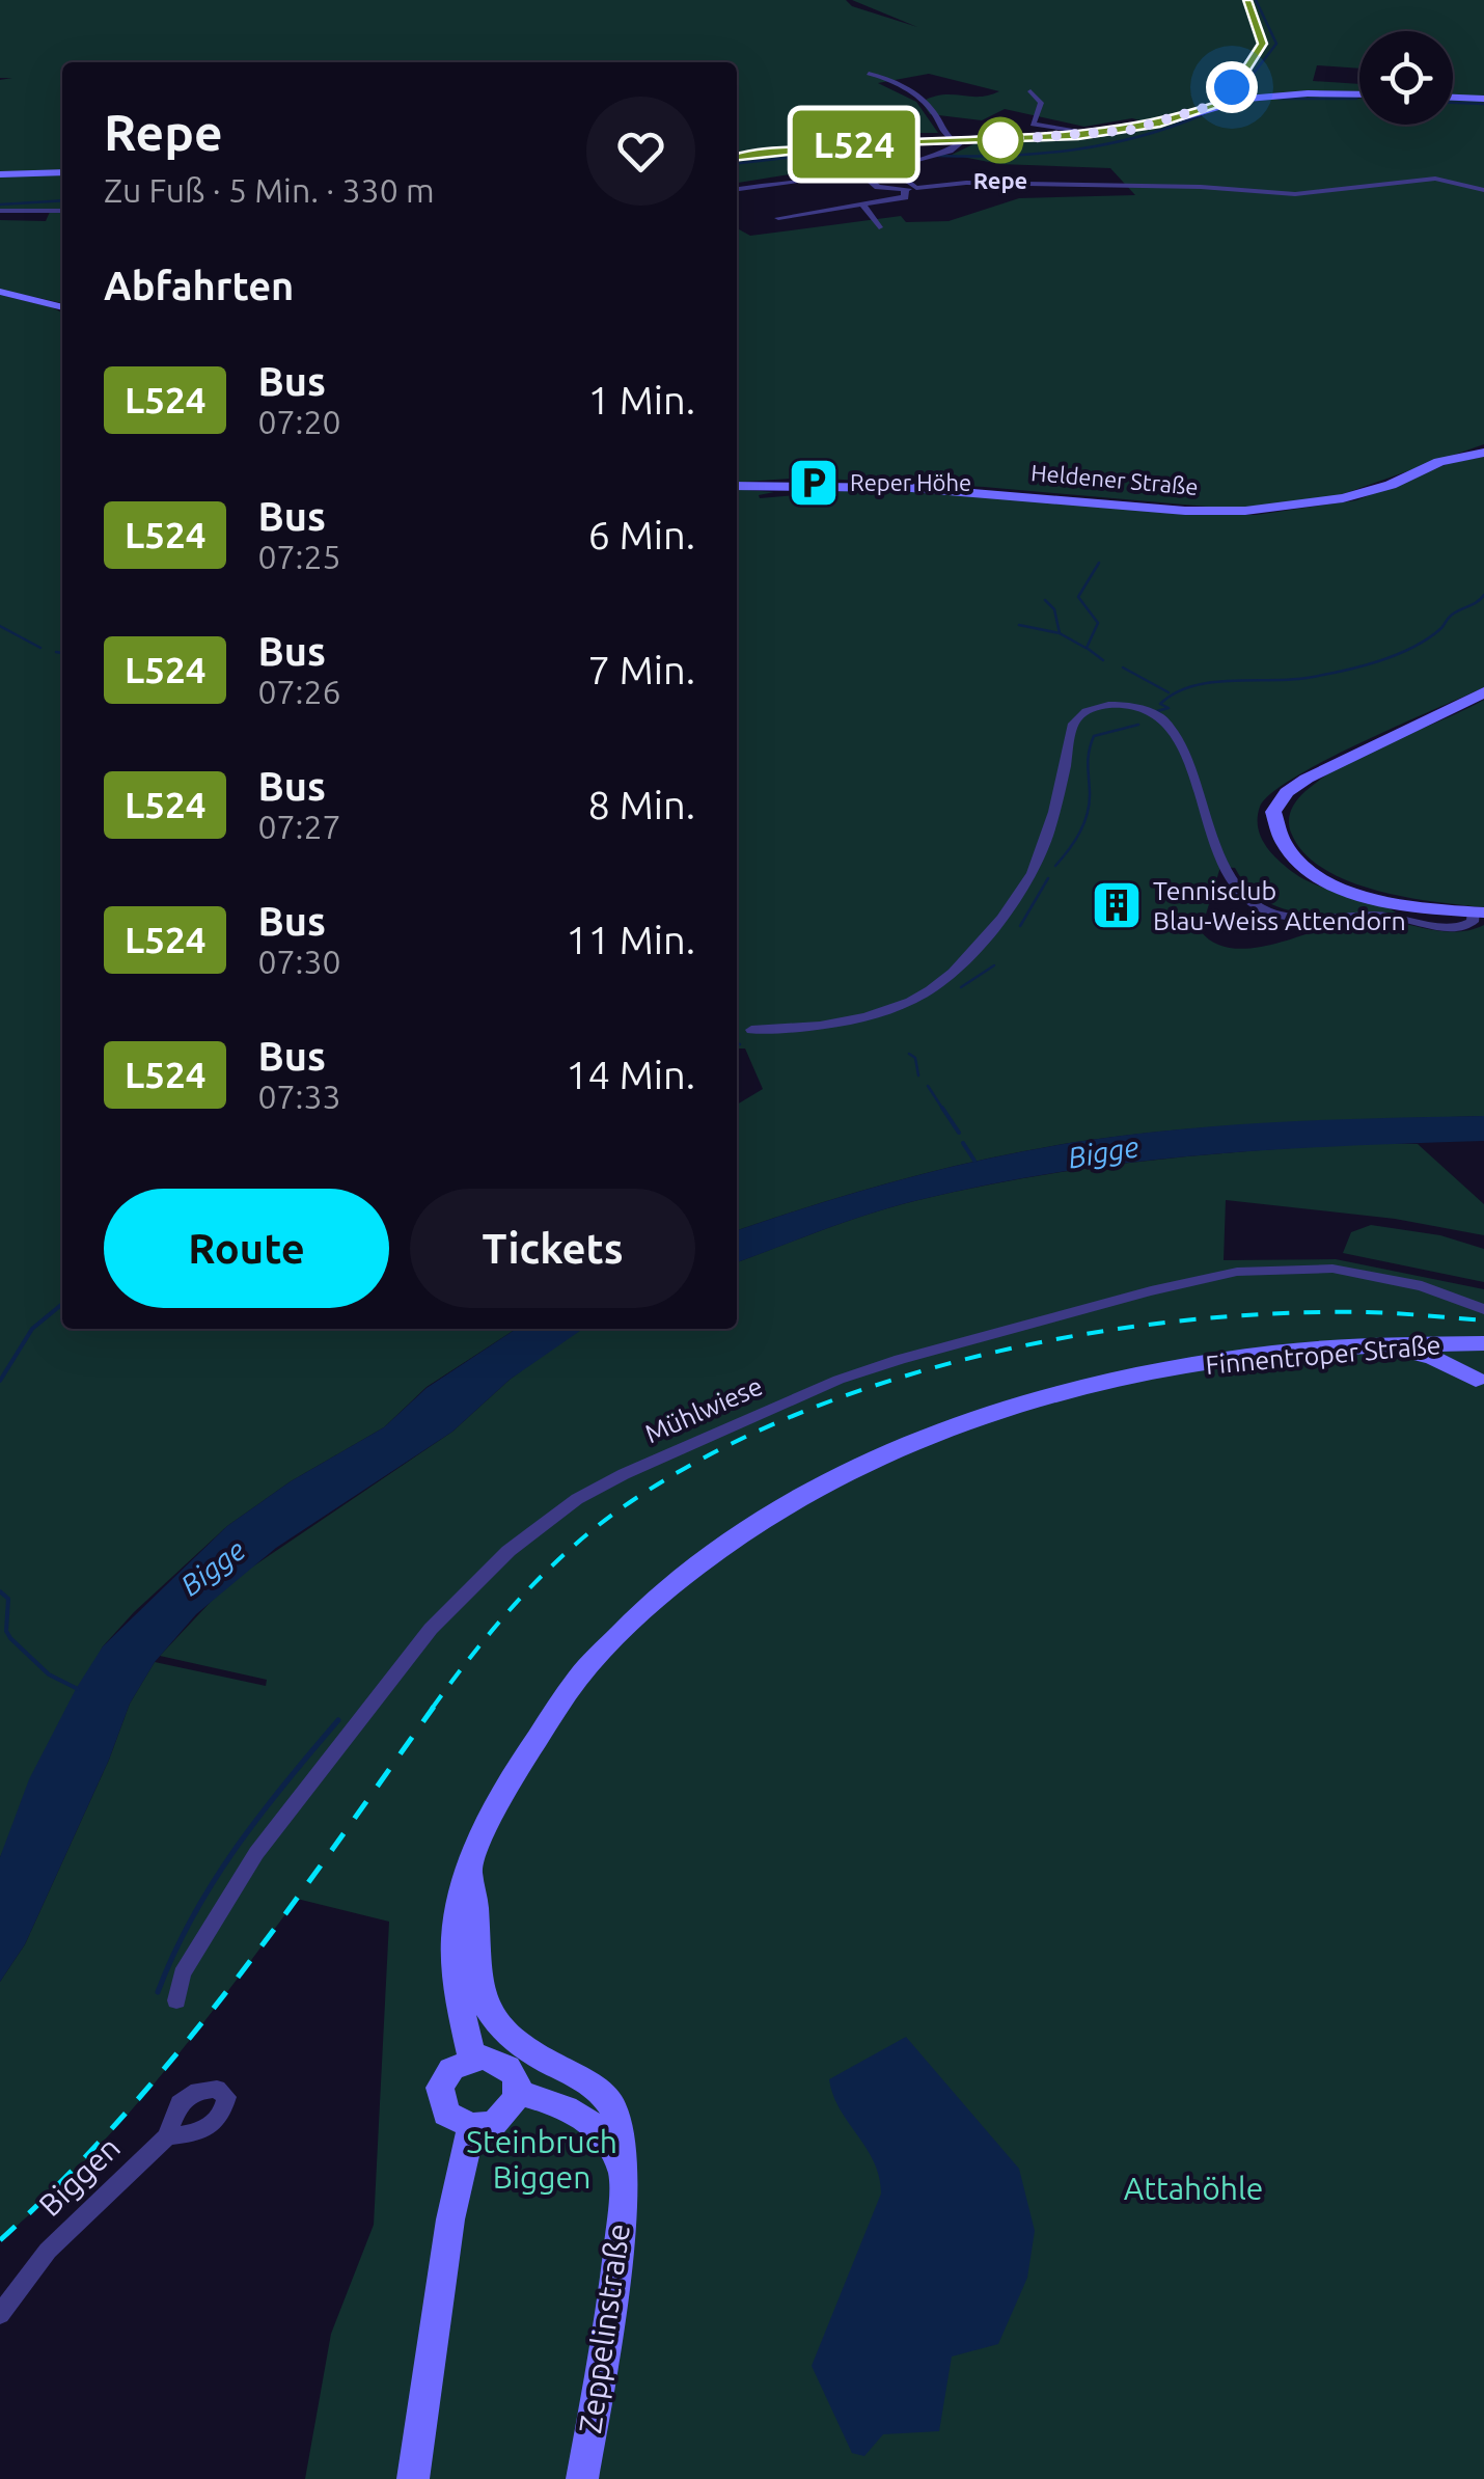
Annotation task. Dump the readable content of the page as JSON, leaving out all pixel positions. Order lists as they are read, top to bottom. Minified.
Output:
{"streets":{"main road":["Heldener Straße","Finnentroper Straße","Zeppelinstraße"],"street":["Mühlwiese","Biggen"]},"crossings":[["Finnentroper Straße","Zeppelinstraße"]],"water":["Bigge"],"parks":["Steinbruch Biggen","Attahöhle"],"places":{"other":["Repe"],"parking":["Reper Höhe"],"building":["Tennisclub Blau-Weiss Attendorn"]},"lines":["bus line L524"],"page":{"on_map":"L524","heading":[["Repe","Zu Fuß · 5 Min. · 330 m"],"Abfahrten"],"list":[{"mark":"L524","name":"Bus","note":"07:20","value":"1 Min."},{"mark":"L524","name":"Bus","note":"07:25","value":"6 Min."},{"mark":"L524","name":"Bus","note":"07:26","value":"7 Min."},{"mark":"L524","name":"Bus","note":"07:27","value":"8 Min."},{"mark":"L524","name":"Bus","note":"07:30","value":"11 Min."},{"mark":"L524","name":"Bus","note":"07:33","value":"14 Min."}],"buttons":["Route","Tickets"]}}
